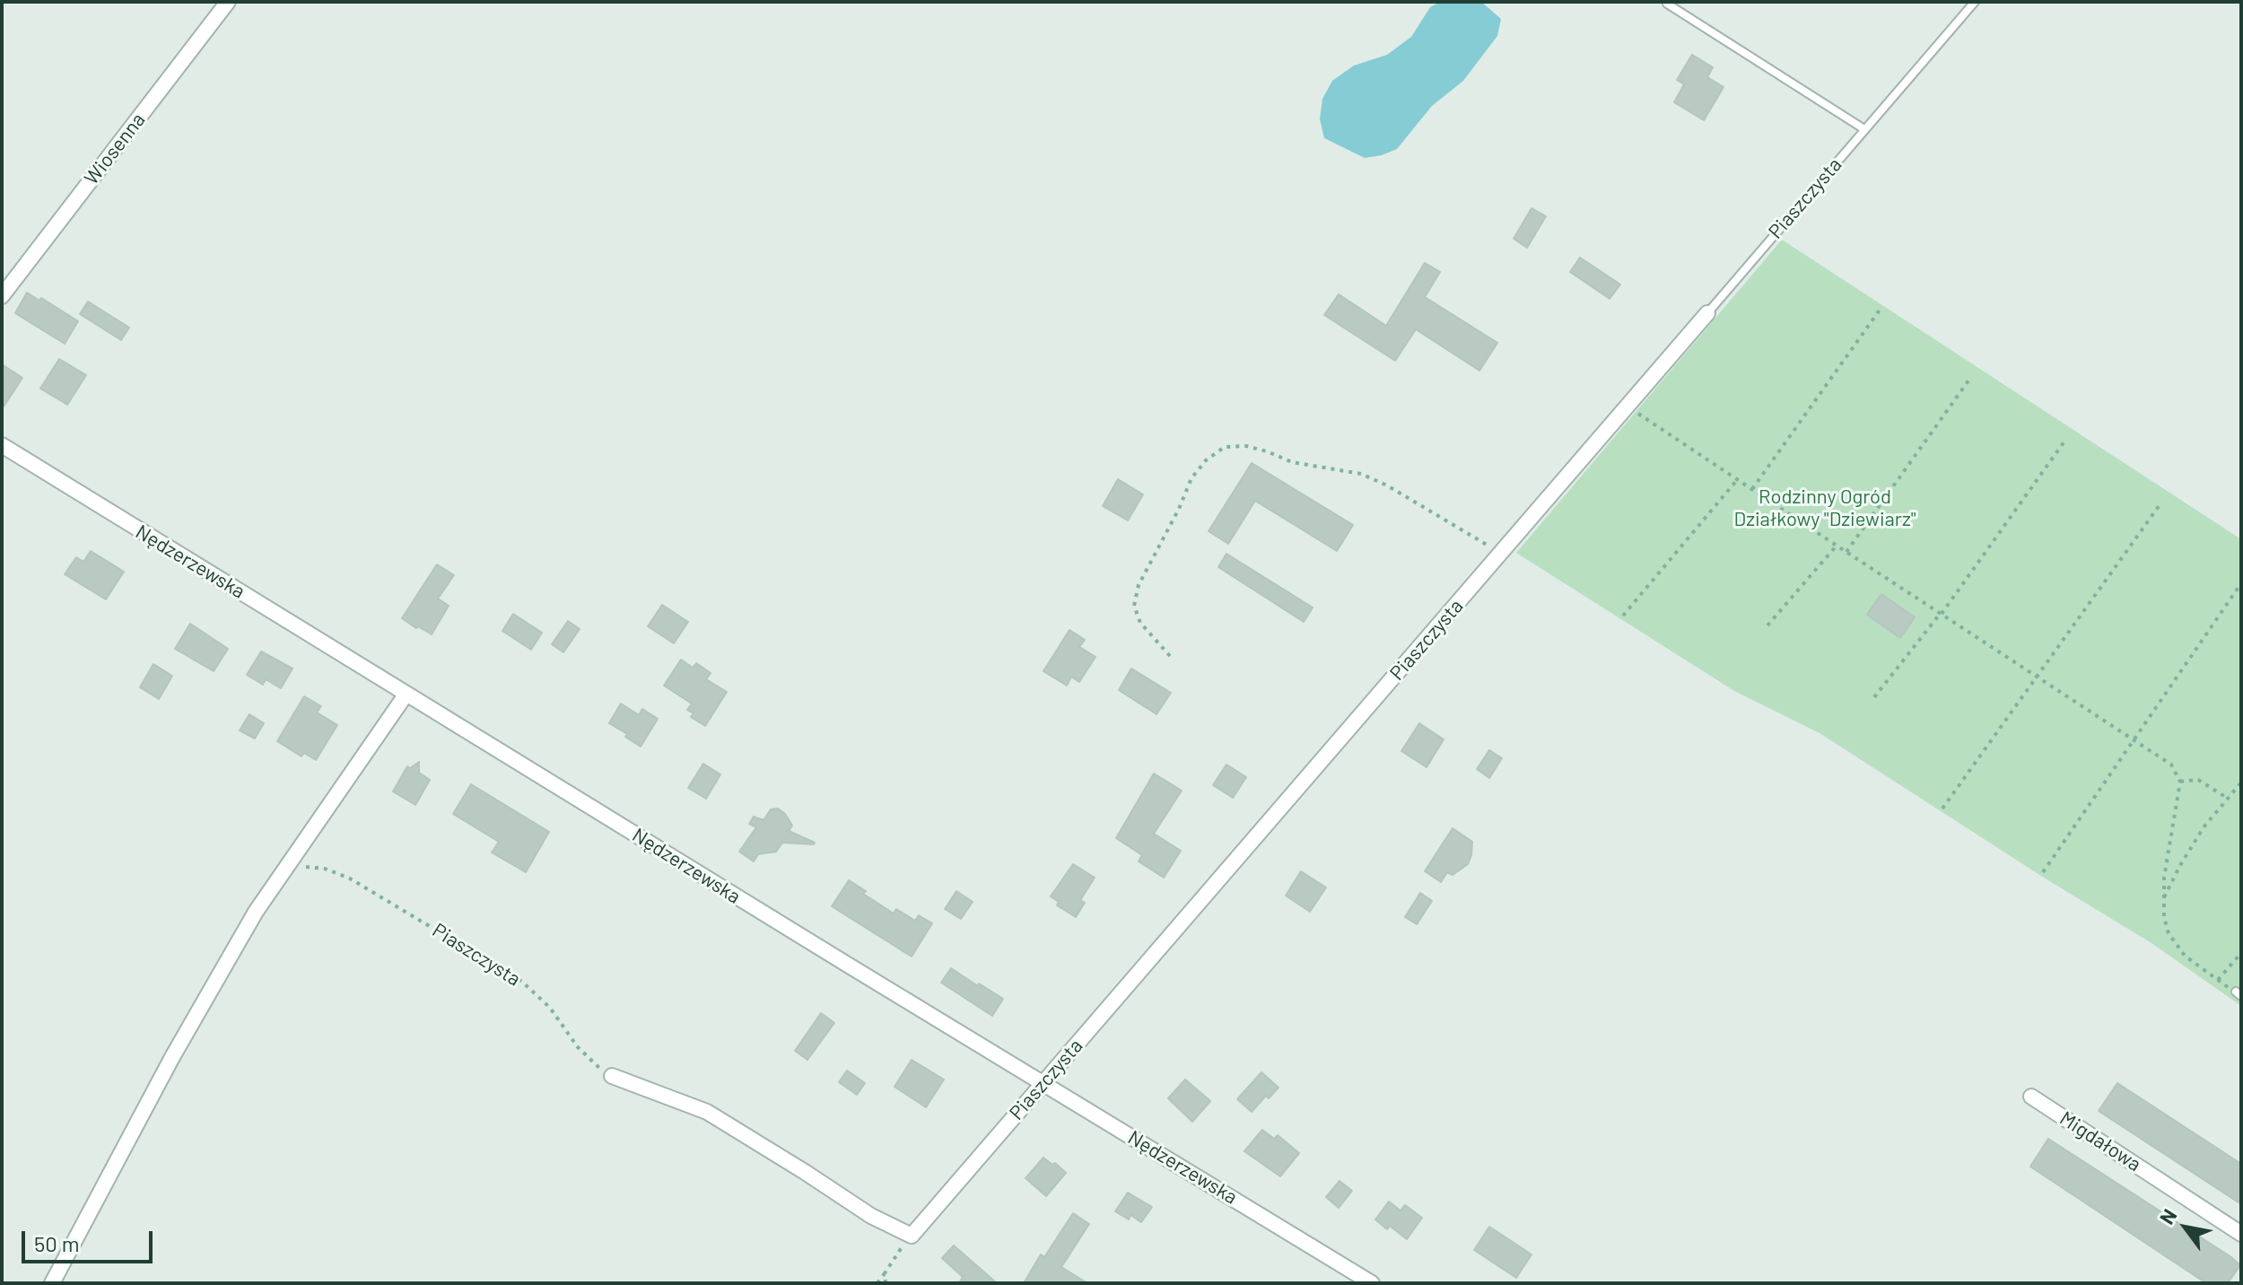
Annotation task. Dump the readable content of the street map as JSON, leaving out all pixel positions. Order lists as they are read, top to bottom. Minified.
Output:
{"streets":{"street":["Wiosenna","Piaszczysta","Nędzerzewska","Migdałowa"]},"crossings":[["Piaszczysta","Nędzerzewska"]],"parks":["Rodzinny Ogród Działkowy \"Dziewiarz\""],"scale_bar":"50 m","north":"top left"}
